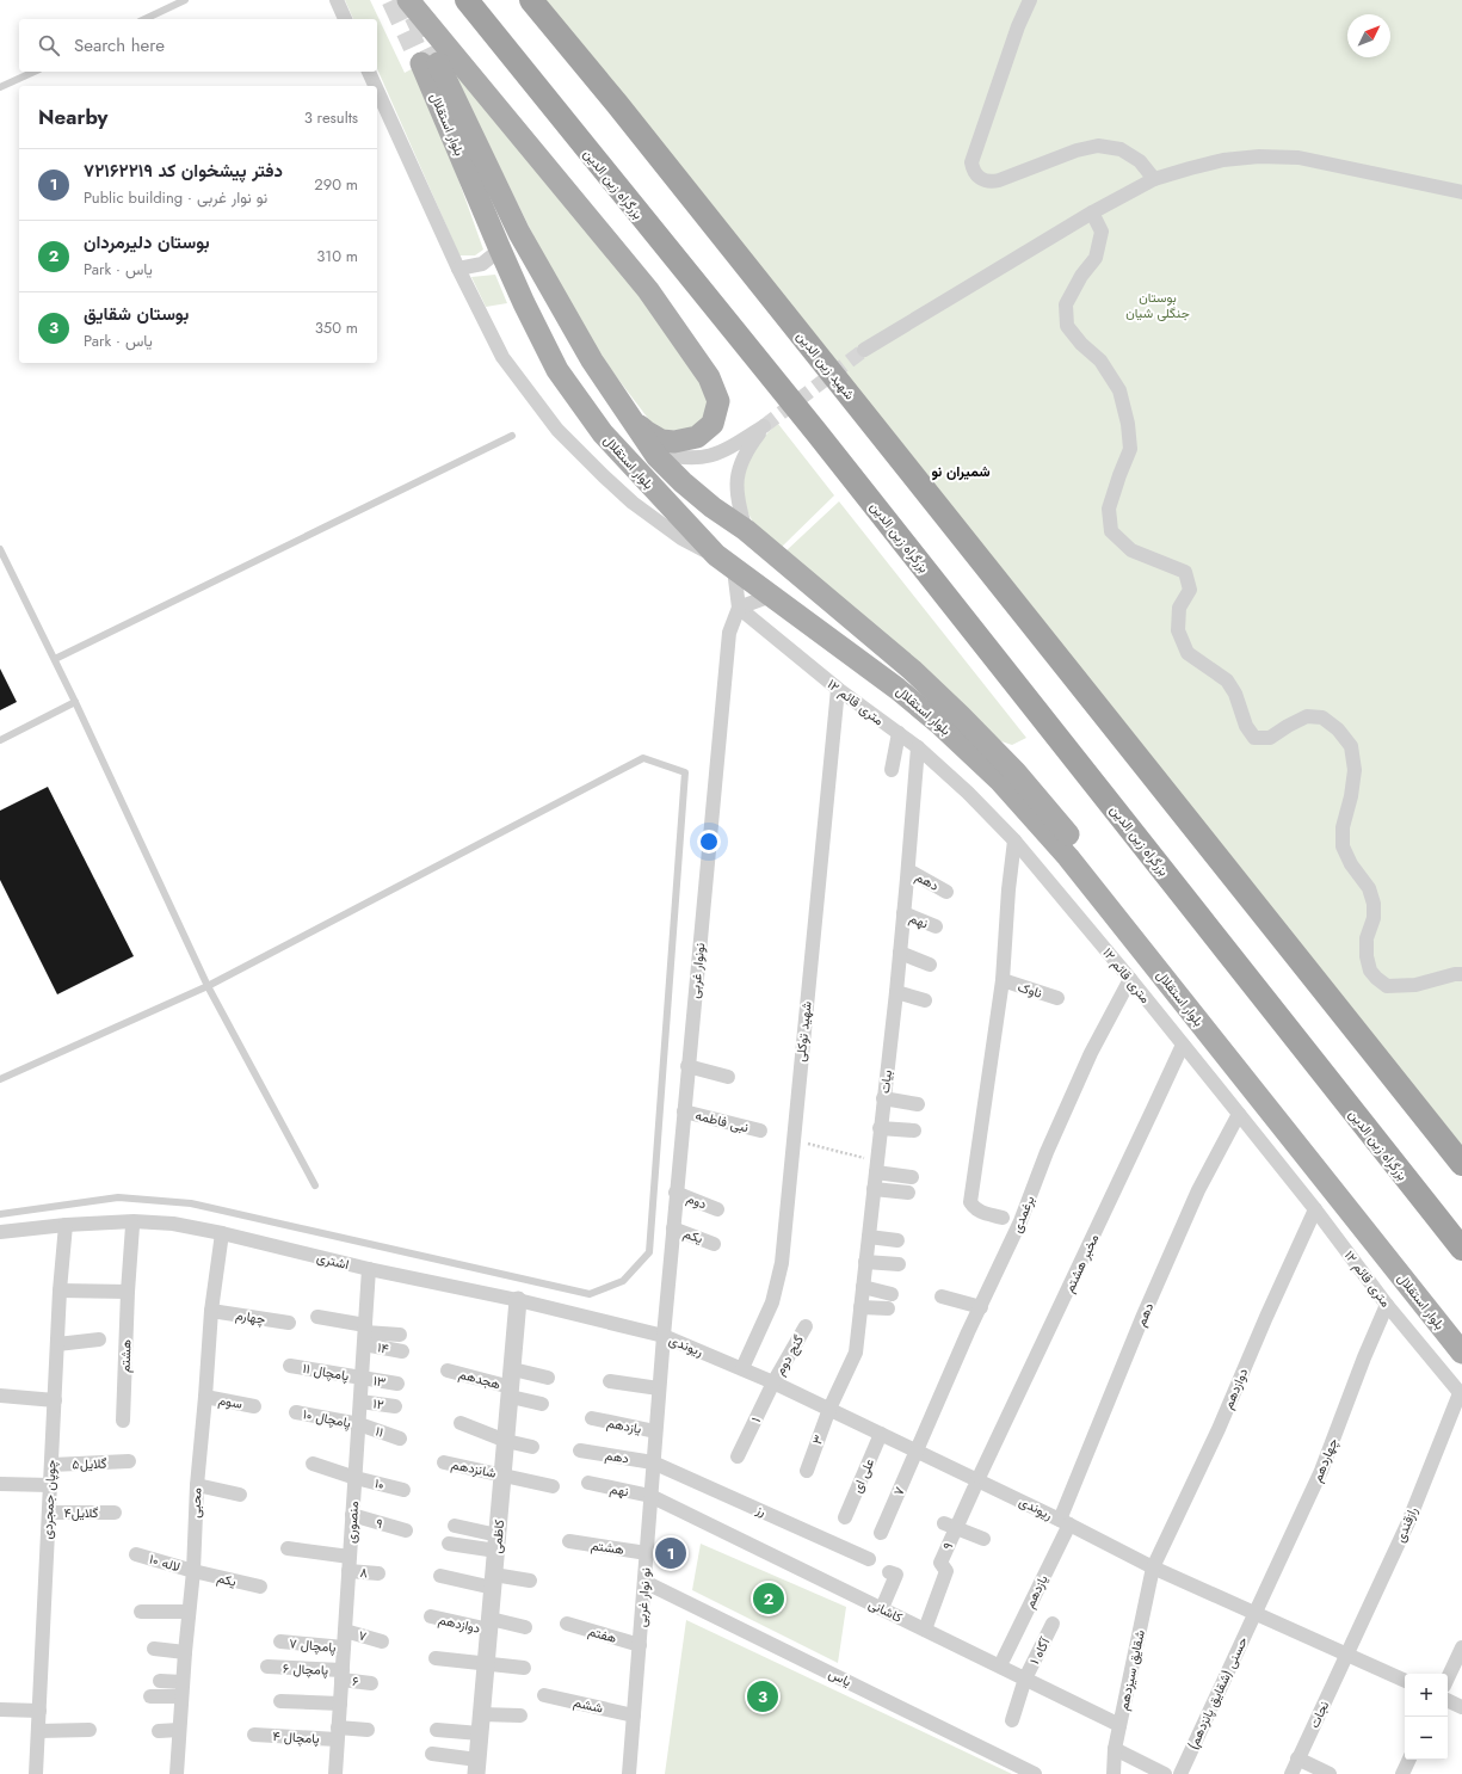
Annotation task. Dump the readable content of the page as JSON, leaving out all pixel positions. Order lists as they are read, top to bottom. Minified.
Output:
{"streets":{"highway":["بزرگراه زین الدین","شهید زین الدین"],"main road":["بلوار استقلال"],"street":["۱۲ متری قائم","دهم","نهم","نونوار غربی","ناوک","شهید توکلی","بیات","نبی فاطمه","دوم","برغمدی","یکم","اشتری","مخبر هشتم","چهارم","ریوندی","۱۴","گنج دوم","هشتم","۱۱ پامچال","هجدهم","۱۳","دوازدهم","سوم","۱۲","۱۰ پامچال","۱","یازدهم","۱۱","۳","چهاردهم","گلایل۵","شانزدهم","علی ای","۱۰","۷","چوپان جمجردی","محبی","رز","گلایل۴","منصوری","۹","رازقندی","کاظمی","لاله ۱۰","۸","نو نوار غربی","کاشانی","هفتم","۷ پامچال","آگاه ۱","۶ پامچال","شقایق سیزدهم","یاس","۶","حسنی (شقایق پانزدهم)","ششم","نجات","پامچال ۴"]},"crossings":[["۱۲ متری قائم","دهم"],["۱۲ متری قائم","نونوار غربی"],["۱۲ متری قائم","شهید توکلی"],["۱۲ متری قائم","بیات"],["۱۲ متری قائم","برغمدی"],["۱۲ متری قائم","مخبر هشتم"],["۱۲ متری قائم","دوازدهم"],["۱۲ متری قائم","چهاردهم"],["۱۲ متری قائم","رازقندی"],["دهم","بیات"],["دهم","ریوندی"],["دهم","یازدهم"],["دهم","رز"],["دهم","نو نوار غربی"],["نهم","بیات"],["نهم","نو نوار غربی"],["نهم","کاشانی"],["نونوار غربی","نبی فاطمه"],["نونوار غربی","دوم"],["نونوار غربی","یکم"],["نونوار غربی","اشتری"],["نونوار غربی","ریوندی"],["نونوار غربی","نو نوار غربی"],["ناوک","برغمدی"],["شهید توکلی","ریوندی"],["بیات","ریوندی"],["بیات","۳"],["برغمدی","ریوندی"],["برغمدی","۷"],["یکم","محبی"],["یکم","لاله ۱۰"],["اشتری","ریوندی"],["اشتری","چوپان جمجردی"],["اشتری","محبی"],["اشتری","منصوری"],["اشتری","کاظمی"],["اشتری","نو نوار غربی"],["مخبر هشتم","ریوندی"],["مخبر هشتم","۹"],["چهارم","محبی"],["ریوندی","گنج دوم"],["ریوندی","دوازدهم"],["ریوندی","۱"],["ریوندی","یازدهم"],["ریوندی","۳"],["ریوندی","چهاردهم"],["ریوندی","علی ای"],["ریوندی","۷"],["ریوندی","۹"],["ریوندی","رازقندی"],["ریوندی","نو نوار غربی"],["ریوندی","شقایق سیزدهم"],["ریوندی","حسنی (شقایق پانزدهم)"],["ریوندی","نجات"],["۱۴","منصوری"],["گنج دوم","۱"],["هشتم","نو نوار غربی"],["۱۱ پامچال","۱۳"],["۱۱ پامچال","منصوری"],["هجدهم","کاظمی"],["۱۳","منصوری"],["دوازدهم","کاظمی"],["دوازدهم","شقایق سیزدهم"],["سوم","محبی"],["۱۲","منصوری"],["۱۰ پامچال","۱۱"],["۱۰ پامچال","منصوری"],["یازدهم","نو نوار غربی"],["۱۱","منصوری"],["چهاردهم","حسنی (شقایق پانزدهم)"],["گلایل۵","چوپان جمجردی"],["شانزدهم","کاظمی"],["۱۰","منصوری"],["۷","منصوری"],["چوپان جمجردی","گلایل۴"],["محبی","لاله ۱۰"],["رز","نو نوار غربی"],["منصوری","۹"],["منصوری","۸"],["منصوری","۷ پامچال"],["منصوری","۶ پامچال"],["منصوری","۶"],["منصوری","پامچال ۴"],["۹","کاشانی"],["رازقندی","نجات"],["نو نوار غربی","کاشانی"],["نو نوار غربی","هفتم"],["نو نوار غربی","یاس"],["نو نوار غربی","ششم"],["کاشانی","آگاه ۱"],["کاشانی","شقایق سیزدهم"],["۶ پامچال","۶"]],"districts":["شمیران نو"],"parks":["بوستان جنگلی شیان"],"north":"top right","page":{"search":"Search here","heading":["Nearby","3 results"],"list":[{"mark":"1","name":"دفتر پیشخوان کد ۷۲۱۶۲۲۱۹","note":"Public building · نو نوار غربی","value":"290 m"},{"mark":"2","name":"بوستان دلیرمردان","note":"Park · یاس","value":"310 m"},{"mark":"3","name":"بوستان شقایق","note":"Park · یاس","value":"350 m"}],"pins":["1","2","3"],"map_buttons":["+","−"]}}
